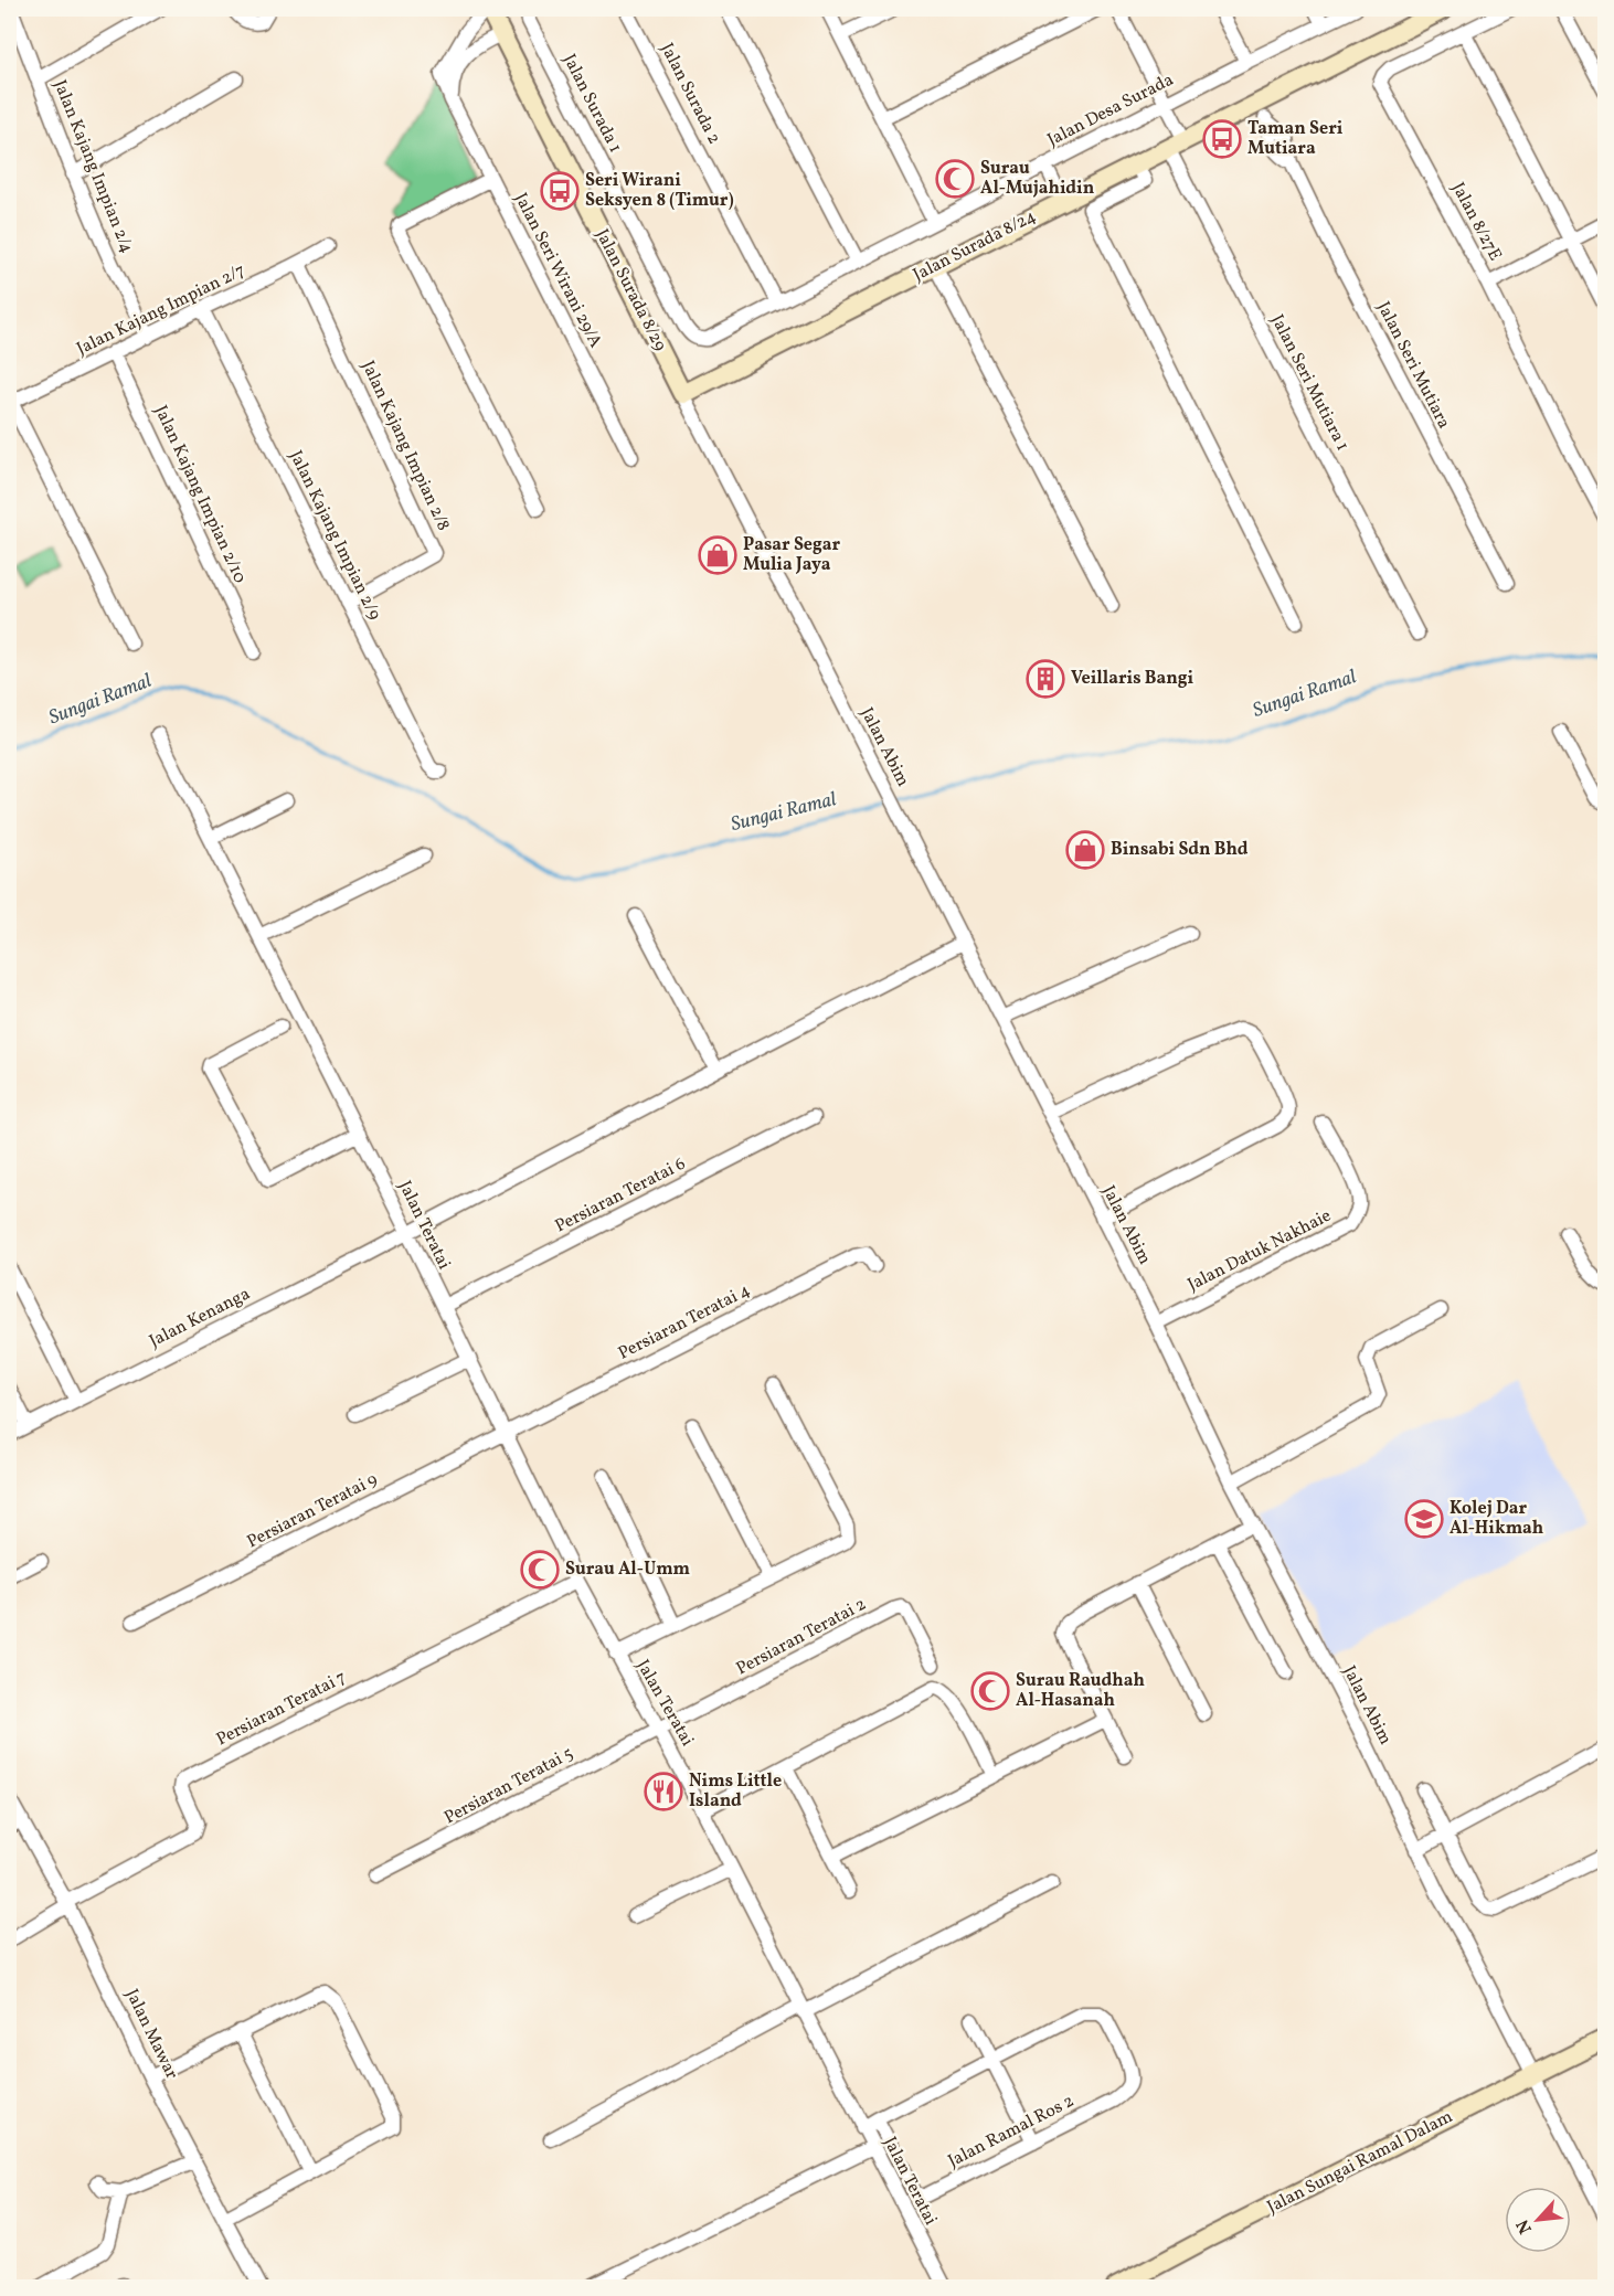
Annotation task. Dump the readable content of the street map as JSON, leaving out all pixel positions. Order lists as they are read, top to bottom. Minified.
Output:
{"streets":{"street":["Jalan Surada 2","Jalan Surada 1","Jalan Desa Surada","Jalan Kajang Impian 2/4","Jalan 8/27E","Jalan Surada 8/24","Jalan Seri Wirani 29/A","Jalan Surada 8/29","Jalan Kajang Impian 2/7","Jalan Seri Mutiara","Jalan Seri Mutiara 1","Jalan Kajang Impian 2/8","Jalan Kajang Impian 2/10","Jalan Kajang Impian 2/9","Jalan Abim","Persiaran Teratai 6","Jalan Teratai","Jalan Datuk Nakhaie","Jalan Kenanga","Persiaran Teratai 4","Persiaran Teratai 9","Persiaran Teratai 2","Persiaran Teratai 7","Persiaran Teratai 5","Jalan Mawar","Jalan Ramal Ros 2","Jalan Sungai Ramal Dalam"]},"crossings":[["Jalan Surada 2","Jalan Desa Surada"],["Jalan Surada 1","Jalan Desa Surada"],["Jalan Desa Surada","Jalan Seri Mutiara 1"],["Jalan Kajang Impian 2/4","Jalan Kajang Impian 2/7"],["Jalan Surada 8/24","Jalan Surada 8/29"],["Jalan Surada 8/24","Jalan Seri Mutiara"],["Jalan Surada 8/24","Jalan Seri Mutiara 1"],["Jalan Surada 8/24","Jalan Abim"],["Jalan Seri Wirani 29/A","Jalan Surada 8/29"],["Jalan Surada 8/29","Jalan Abim"],["Jalan Kajang Impian 2/7","Jalan Kajang Impian 2/8"],["Jalan Kajang Impian 2/7","Jalan Kajang Impian 2/10"],["Jalan Kajang Impian 2/7","Jalan Kajang Impian 2/9"],["Jalan Kajang Impian 2/8","Jalan Kajang Impian 2/9"],["Jalan Abim","Jalan Datuk Nakhaie"],["Jalan Abim","Jalan Kenanga"],["Jalan Abim","Jalan Sungai Ramal Dalam"],["Persiaran Teratai 6","Jalan Teratai"],["Jalan Teratai","Jalan Kenanga"],["Jalan Teratai","Persiaran Teratai 4"],["Jalan Teratai","Persiaran Teratai 9"],["Jalan Teratai","Persiaran Teratai 2"],["Jalan Teratai","Persiaran Teratai 7"],["Jalan Teratai","Persiaran Teratai 5"],["Persiaran Teratai 4","Persiaran Teratai 9"],["Persiaran Teratai 2","Persiaran Teratai 5"],["Persiaran Teratai 7","Jalan Mawar"]],"water":["Sungai Ramal"],"places":{"bus stop":["Taman Seri Mutiara","Seri Wirani Seksyen 8 (Timur)"],"mosque":["Surau Al-Mujahidin","Surau Al-Umm","Surau Raudhah Al-Hasanah"],"shop":["Pasar Segar Mulia Jaya","Binsabi Sdn Bhd"],"building":["Veillaris Bangi"],"school or university":["Kolej Dar Al-Hikmah"],"restaurant":["Nims Little Island"]},"north":"bottom left"}
